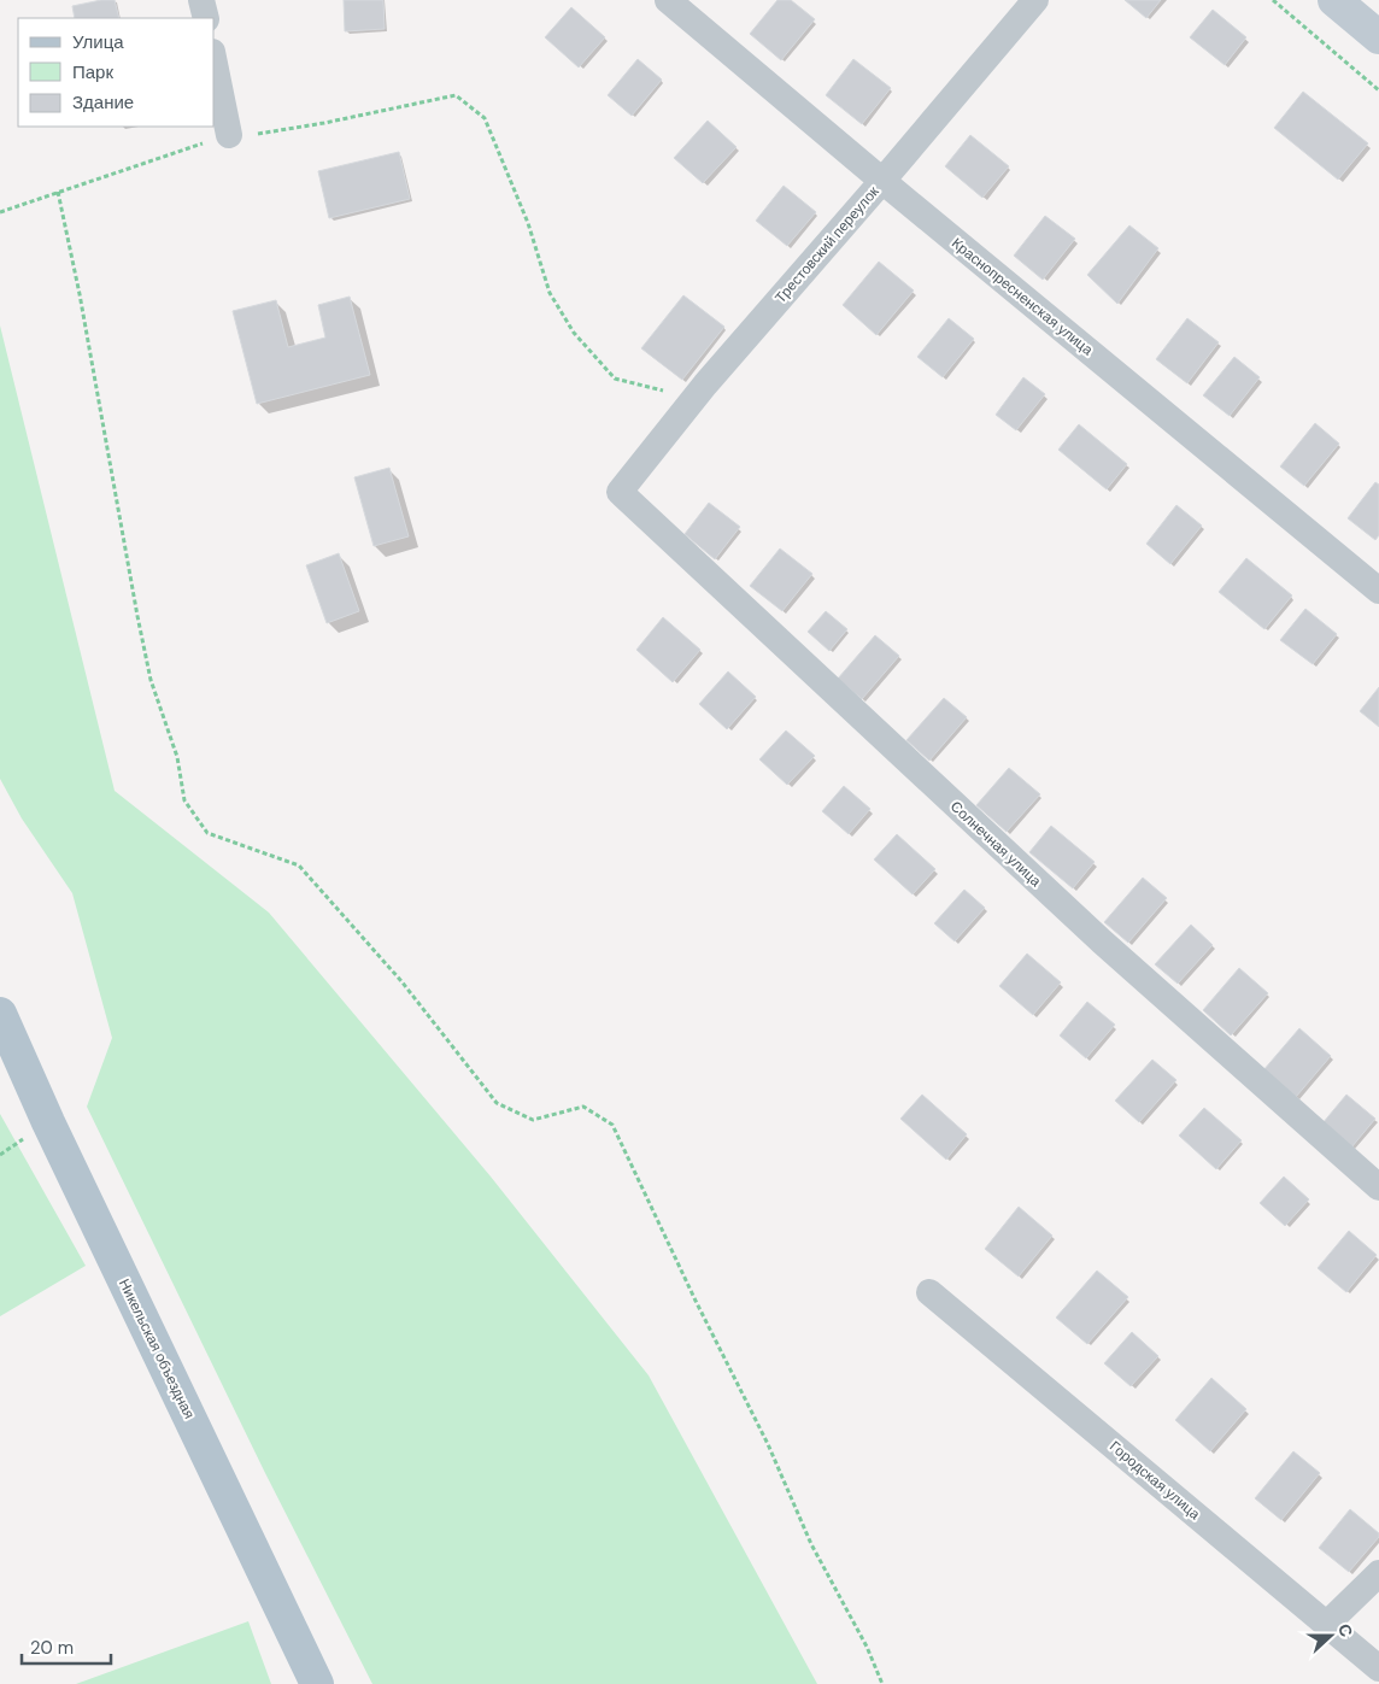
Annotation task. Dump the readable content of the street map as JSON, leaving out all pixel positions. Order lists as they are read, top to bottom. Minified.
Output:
{"streets":{"main road":["Никельская объездная"],"street":["Трестовский переулок","Краснопресненская улица","Солнечная улица","Городская улица"]},"crossings":[["Трестовский переулок","Краснопресненская улица"],["Трестовский переулок","Солнечная улица"]],"legend":["Улица","Парк","Здание"],"scale_bar":"20 m","north":"right"}
